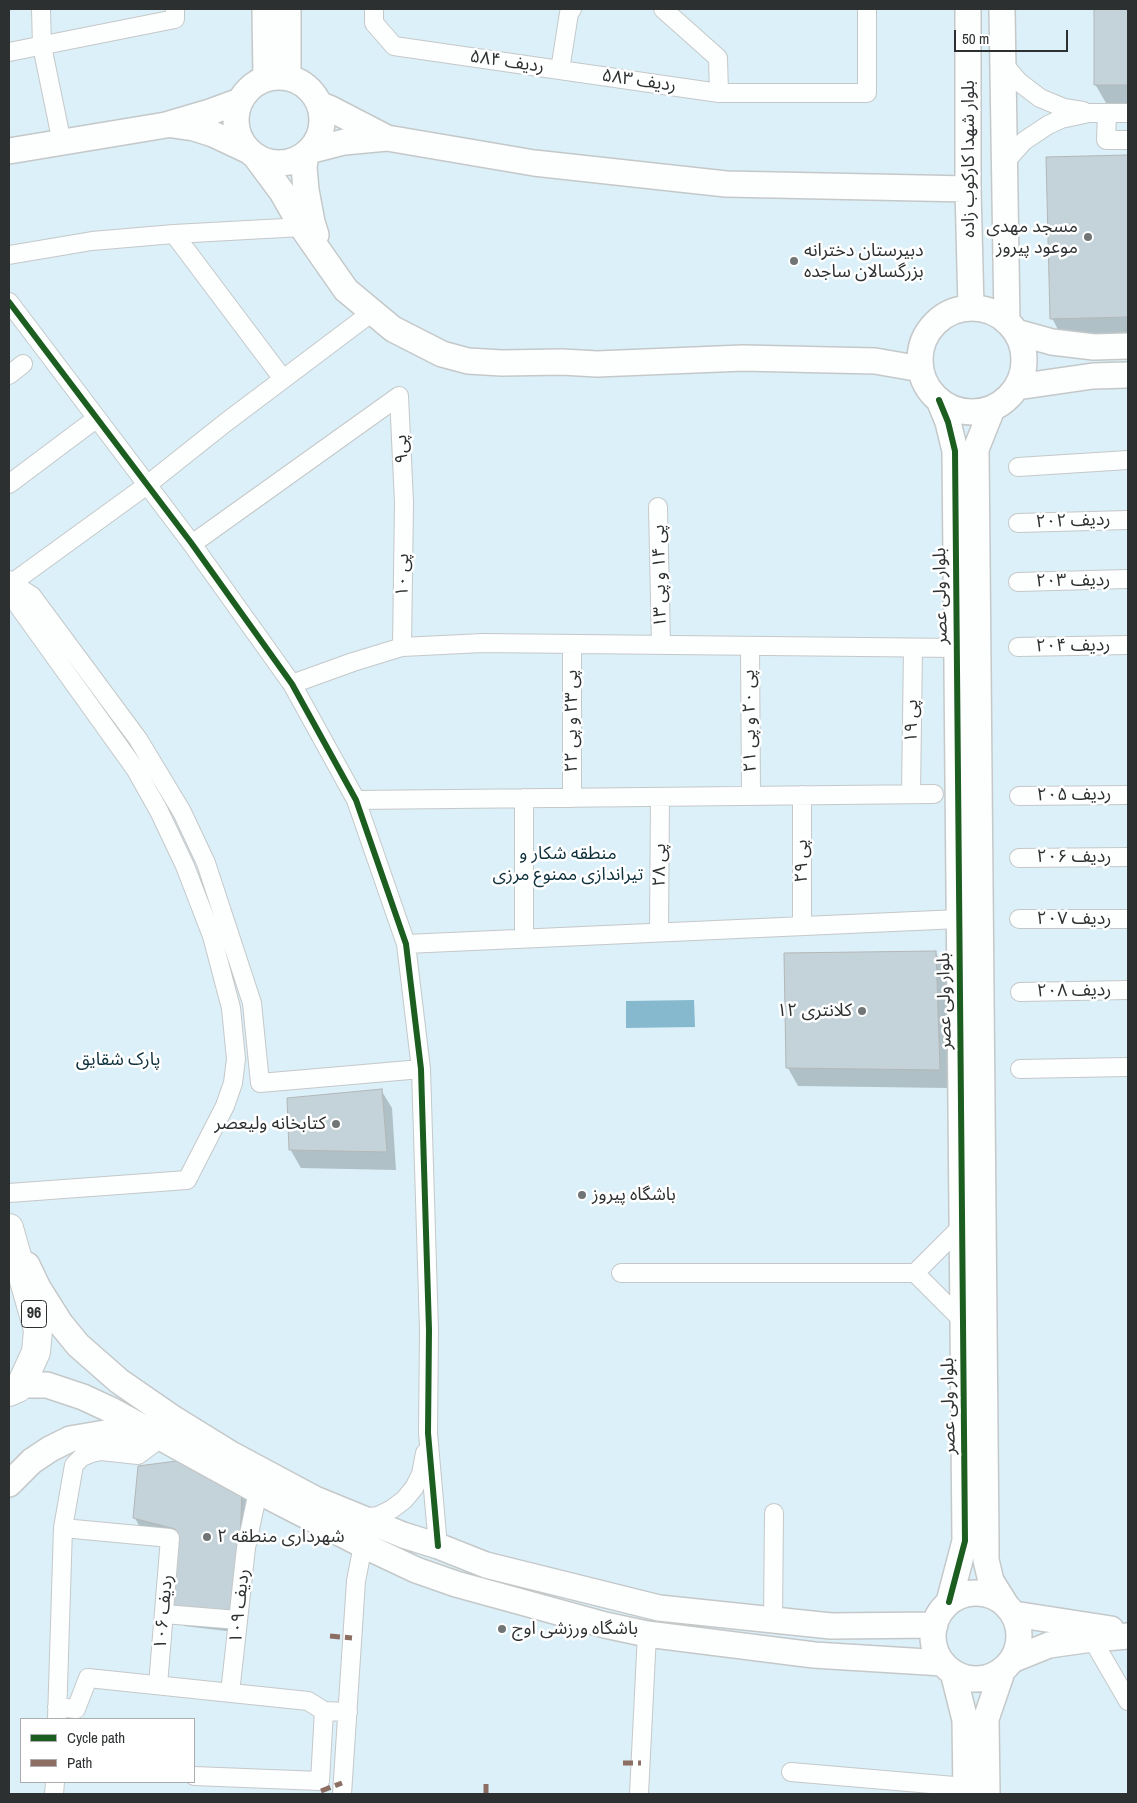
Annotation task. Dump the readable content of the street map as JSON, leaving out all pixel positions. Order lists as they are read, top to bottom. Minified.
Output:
{"streets":{"main road":["96"],"street":["ردیف ۵۸۴","ردیف ۵۸۳","بلوار شهدا کارکوب زاده","پی۹","ردیف ۲۰۲","پی ۱۰","پی ۱۴ و پی ۱۳","ردیف ۲۰۳","بلوار ولی عصر","ردیف ۲۰۴","پی ۲۳ و پی ۲۲","پی ۲۰ و پی ۲۱","پی ۱۹","ردیف ۲۰۵","ردیف ۲۰۶","پی ۲۹","پی ۲۸","ردیف ۲۰۷","ردیف ۲۰۸","ردیف ۱۰۹","ردیف ۱۰۶"]},"crossings":[["ردیف ۵۸۴","ردیف ۵۸۳"],["بلوار شهدا کارکوب زاده","بلوار ولی عصر"],["پی۹","پی ۱۰"]],"parks":["منطقه شکار و تیراندازی ممنوع مرزی","پارک شقایق"],"places":["مسجد مهدی موعود پیروز","دبیرستان دخترانه بزرگسالان ساجده","کلانتری ۱۲","کتابخانه ولیعصر","باشگاه پیروز","شهرداری منطقه ۲","باشگاه ورزشی اوج"],"legend":["Cycle path","Path"],"scale_bar":"50 m"}
